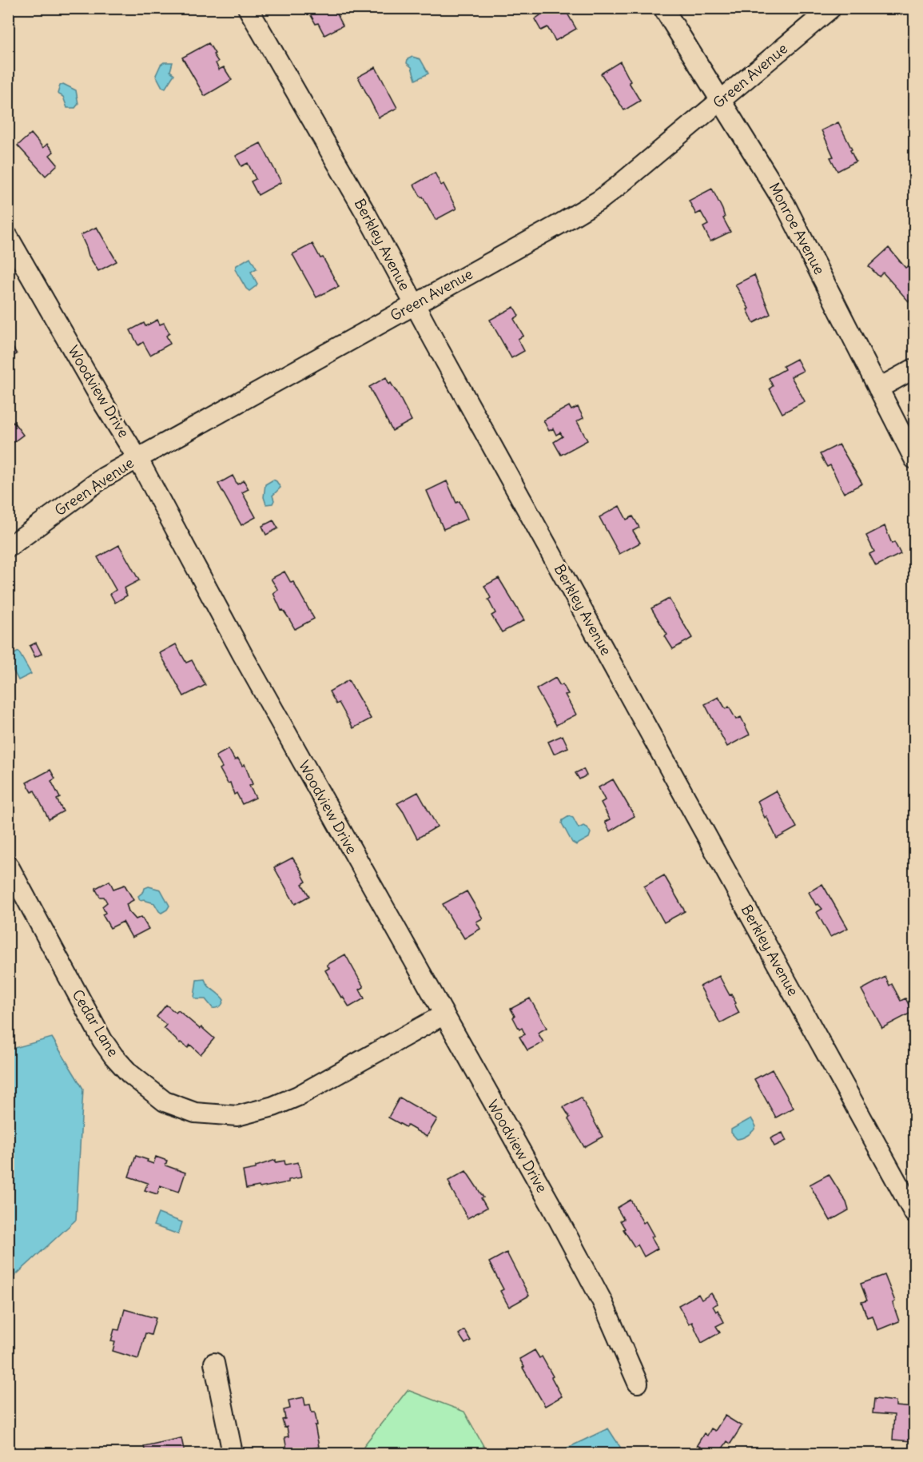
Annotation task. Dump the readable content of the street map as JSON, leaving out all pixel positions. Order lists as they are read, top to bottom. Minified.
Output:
{"streets":{"street":["Green Avenue","Monroe Avenue","Berkley Avenue","Woodview Drive","Cedar Lane"]},"crossings":[["Green Avenue","Monroe Avenue"],["Green Avenue","Berkley Avenue"],["Green Avenue","Woodview Drive"],["Woodview Drive","Cedar Lane"]]}
